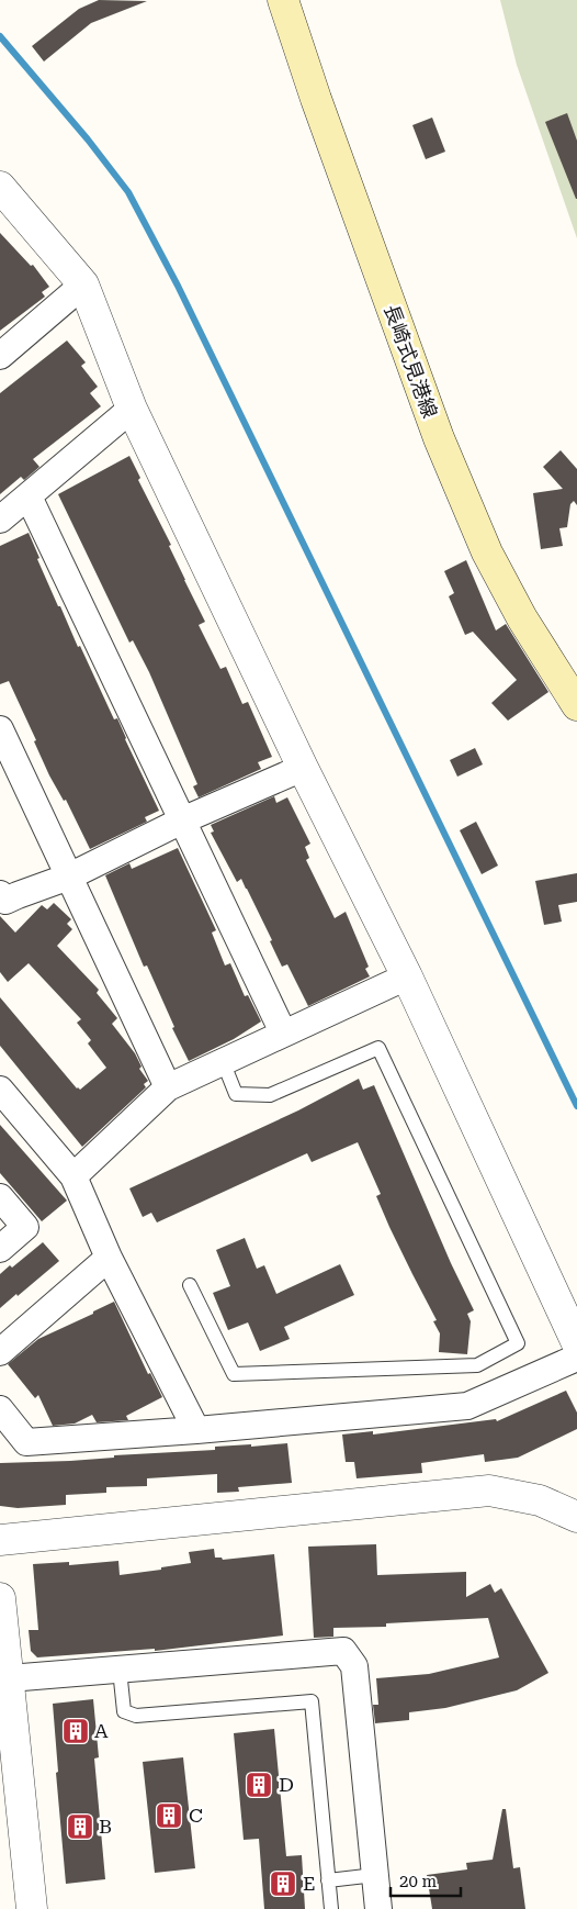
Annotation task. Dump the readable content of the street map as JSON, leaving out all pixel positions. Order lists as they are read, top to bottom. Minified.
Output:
{"streets":{"main road":["長崎式見港線"]},"places":{"building":["A","D","C","B","E"]},"scale_bar":"20 m"}
